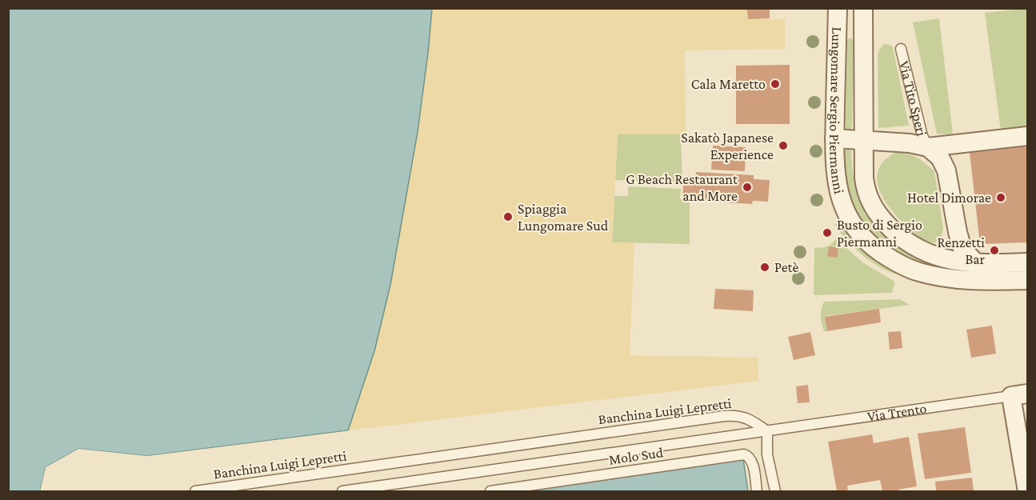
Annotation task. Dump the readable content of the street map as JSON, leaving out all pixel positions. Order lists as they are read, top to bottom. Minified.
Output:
{"streets":{"street":["Via Tito Speri","Lungomare Sergio Piermanni"],"lane":["Banchina Luigi Lepretti","Via Trento","Molo Sud"]},"crossings":[["Via Tito Speri","Lungomare Sergio Piermanni"],["Banchina Luigi Lepretti","Via Trento"]],"places":["Cala Maretto","Sakatò Japanese Experience","G Beach Restaurant and More","Hotel Dimorae","Spiaggia Lungomare Sud","Busto di Sergio Piermanni","Renzetti Bar","Petè"]}
